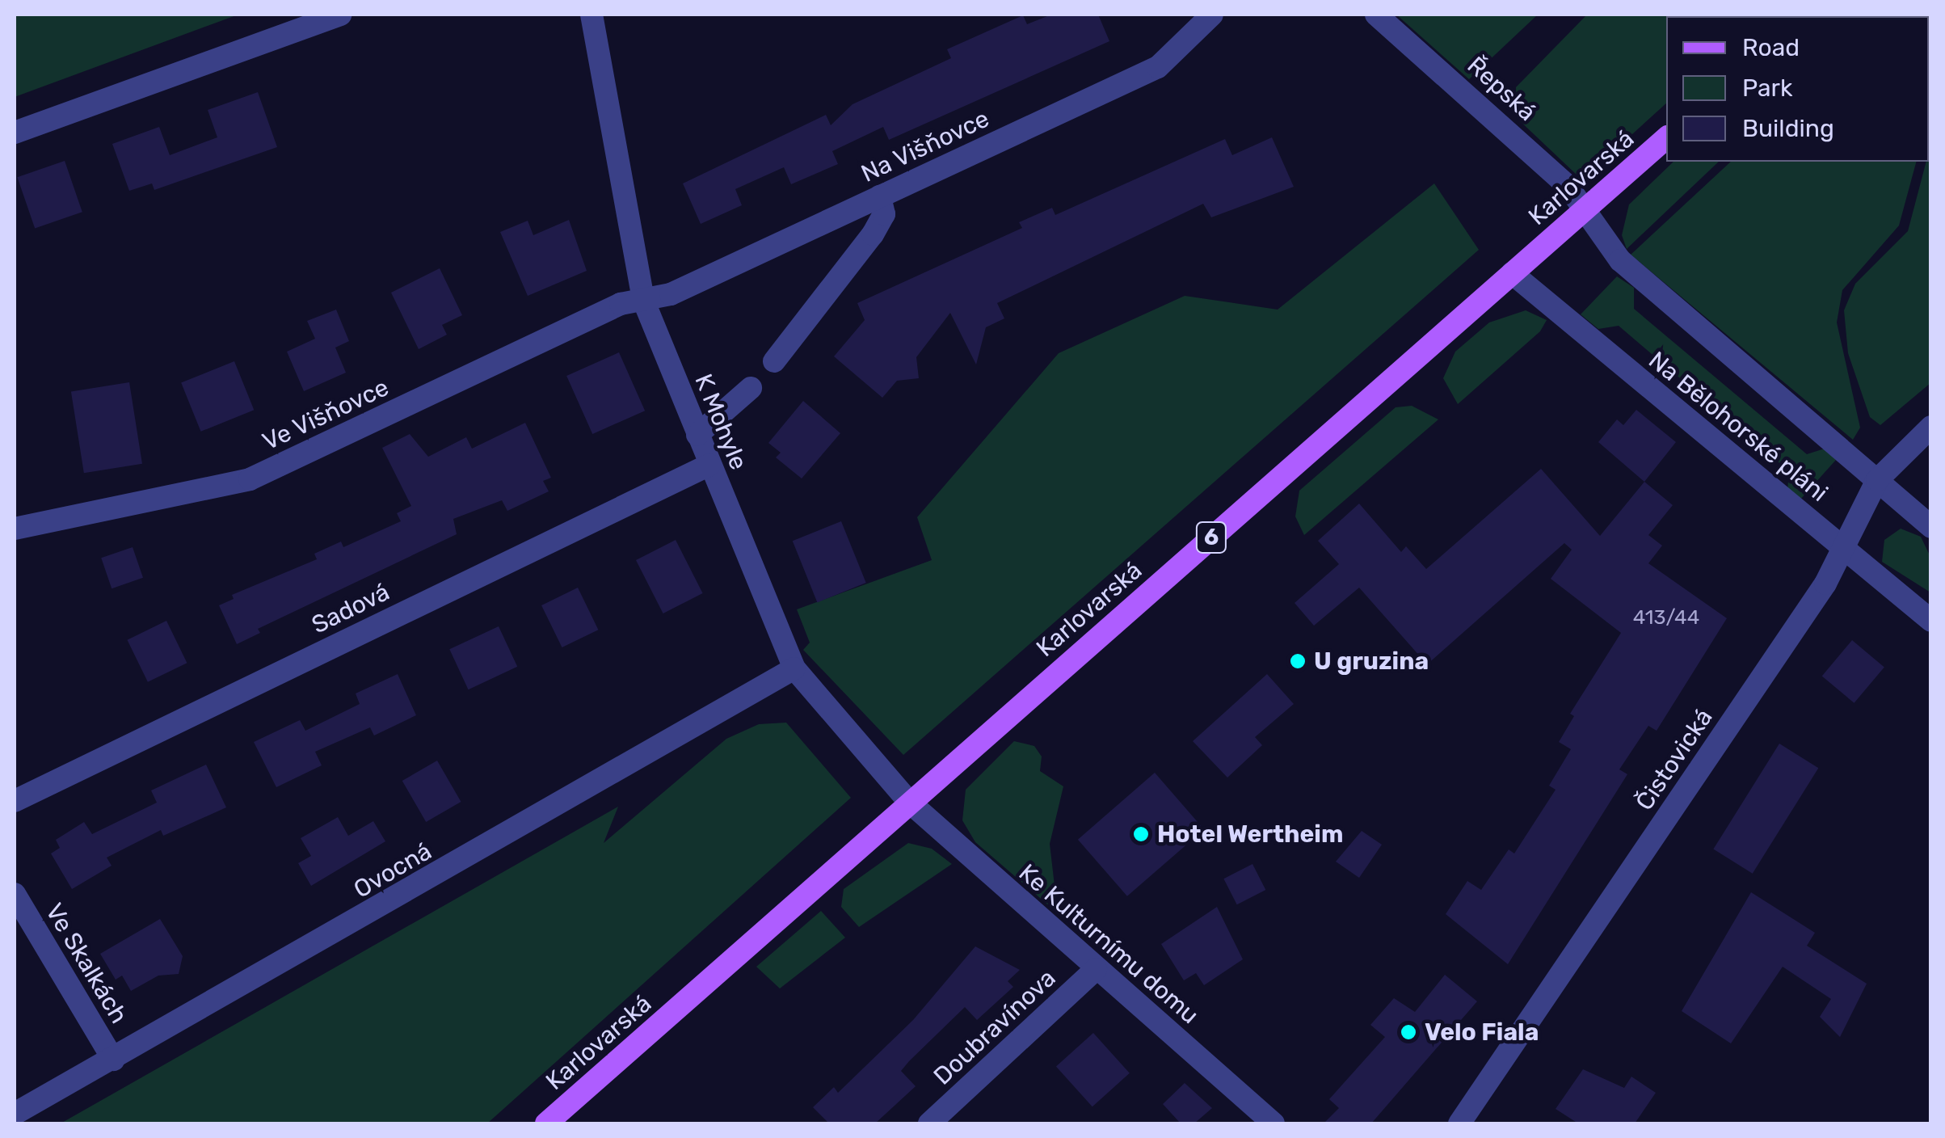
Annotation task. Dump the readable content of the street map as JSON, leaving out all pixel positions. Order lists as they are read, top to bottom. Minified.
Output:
{"streets":{"main road":["Karlovarská","6"],"street":["Řepská","Na Višňovce","Ve Višňovce","K Mohyle","Na Bělohorské pláni","Sadová","Čistovická","Ovocná","Ke Kulturnímu domu","Ve Skalkách","Doubravínova"]},"crossings":[["Řepská","Karlovarská"],["Řepská","Na Bělohorské pláni"],["Na Višňovce","Ve Višňovce"],["Na Višňovce","K Mohyle"],["Karlovarská","K Mohyle"],["Karlovarská","Na Bělohorské pláni"],["Karlovarská","Ke Kulturnímu domu"],["Ve Višňovce","K Mohyle"],["K Mohyle","Sadová"],["K Mohyle","Ovocná"],["K Mohyle","Ke Kulturnímu domu"],["Na Bělohorské pláni","Čistovická"],["Ovocná","Ve Skalkách"],["Ke Kulturnímu domu","Doubravínova"]],"places":["U gruzina","Hotel Wertheim","Velo Fiala"],"house_numbers":["413/44"],"legend":["Road","Park","Building"]}
